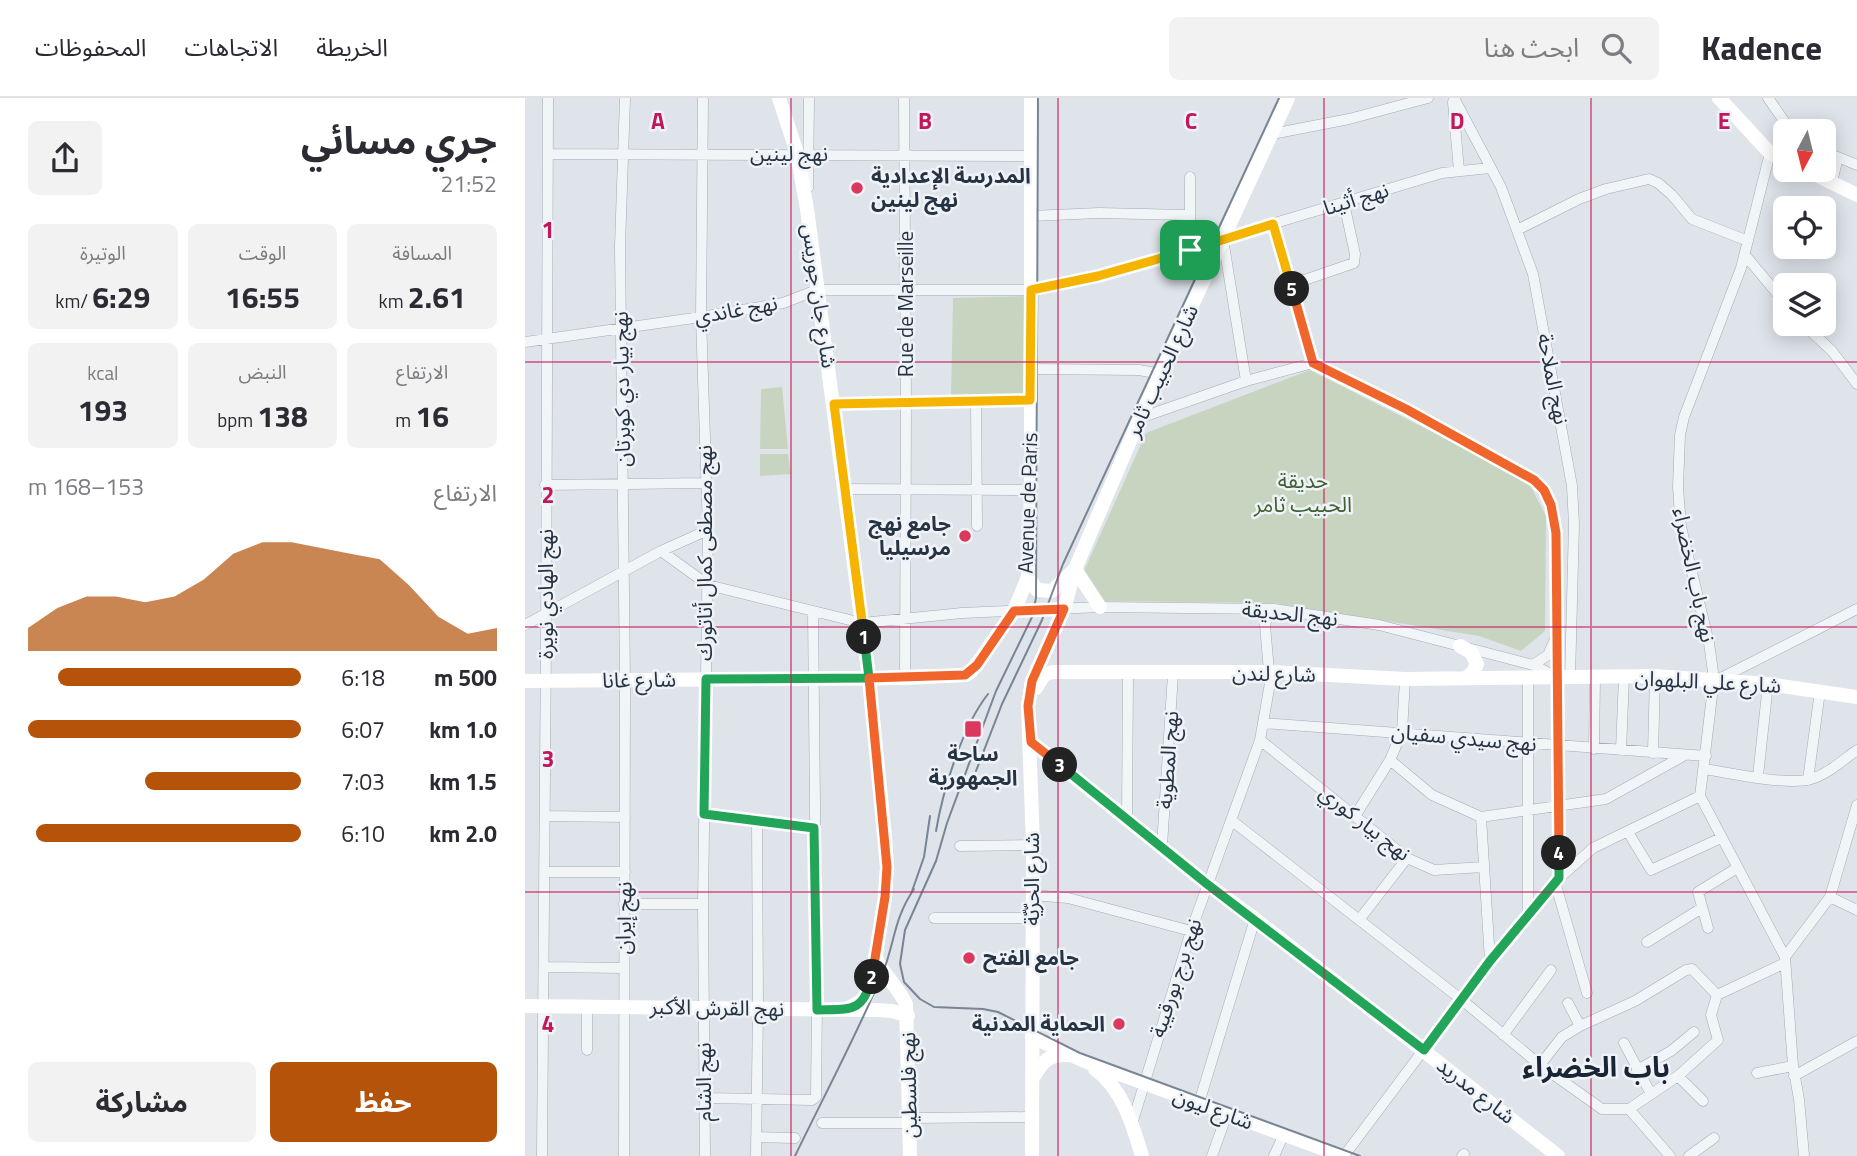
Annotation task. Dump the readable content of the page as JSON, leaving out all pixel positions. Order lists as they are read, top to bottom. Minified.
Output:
{"streets":{"main road":["شارع جان جوريس","شارع الحبيب ثامر","Avenue de Paris","شارع لندن","شارع غانا","شارع علي البلهوان","شارع الحرّيّة","نهج القرش الأكبر","نهج فلسطين","شارع مدريد","شارع ليون"],"street":["نهج لينين","نهج أثينا","Rue de Marseille","نهج غاندي","نهج الملاحة","نهج بيار دي كوبرتان","نهج مصطفى كمال أتاتورك","نهج باب الخضراء","نهج الهادي نويرة","نهج الحديقة","نهج سيدي سفيان","نهج المطوية","نهج بيار كوري","نهج إيران","نهج برج بورقيبة","نهج الشام"]},"crossings":[["نهج لينين","شارع جان جوريس"],["نهج لينين","Rue de Marseille"],["نهج لينين","نهج بيار دي كوبرتان"],["نهج لينين","Avenue de Paris"],["نهج لينين","نهج مصطفى كمال أتاتورك"],["نهج لينين","نهج الهادي نويرة"],["نهج أثينا","نهج غاندي"],["نهج أثينا","شارع الحبيب ثامر"],["نهج أثينا","نهج الملاحة"],["شارع جان جوريس","نهج غاندي"],["شارع جان جوريس","نهج الحديقة"],["شارع جان جوريس","شارع غانا"],["شارع جان جوريس","نهج القرش الأكبر"],["Rue de Marseille","نهج غاندي"],["Rue de Marseille","نهج الحديقة"],["Rue de Marseille","شارع غانا"],["نهج غاندي","نهج بيار دي كوبرتان"],["نهج غاندي","Avenue de Paris"],["نهج غاندي","نهج مصطفى كمال أتاتورك"],["نهج غاندي","نهج الهادي نويرة"],["شارع الحبيب ثامر","نهج الحديقة"],["شارع الحبيب ثامر","شارع الحرّيّة"],["نهج الملاحة","شارع لندن"],["نهج الملاحة","شارع علي البلهوان"],["نهج بيار دي كوبرتان","شارع غانا"],["نهج بيار دي كوبرتان","نهج إيران"],["Avenue de Paris","نهج الحديقة"],["Avenue de Paris","شارع غانا"],["نهج مصطفى كمال أتاتورك","شارع غانا"],["نهج مصطفى كمال أتاتورك","نهج القرش الأكبر"],["نهج مصطفى كمال أتاتورك","نهج الشام"],["نهج باب الخضراء","شارع علي البلهوان"],["نهج باب الخضراء","نهج سيدي سفيان"],["نهج الهادي نويرة","شارع غانا"],["نهج الهادي نويرة","نهج القرش الأكبر"],["نهج الحديقة","شارع لندن"],["نهج الحديقة","شارع غانا"],["نهج الحديقة","شارع الحرّيّة"],["نهج الحديقة","نهج برج بورقيبة"],["شارع لندن","شارع علي البلهوان"],["شارع لندن","نهج المطوية"],["شارع لندن","شارع الحرّيّة"],["شارع لندن","نهج برج بورقيبة"],["شارع غانا","نهج إيران"],["نهج سيدي سفيان","نهج برج بورقيبة"],["نهج المطوية","شارع مدريد"],["نهج بيار كوري","نهج برج بورقيبة"],["شارع الحرّيّة","شارع مدريد"],["نهج إيران","نهج القرش الأكبر"],["نهج برج بورقيبة","شارع مدريد"],["نهج برج بورقيبة","شارع ليون"],["نهج القرش الأكبر","نهج الشام"],["نهج القرش الأكبر","نهج فلسطين"]],"districts":["باب الخضراء"],"parks":["حديقة الحبيب ثامر"],"places":{"other":["المدرسة الإعدادية نهج لينين","جامع نهج مرسيليا","جامع الفتح","الحماية المدنية"],"transit":["ساحة الجمهورية"]},"north":"bottom","page":{"header":"Kadence","search":"ابحث هنا","nav":["الخريطة","الاتجاهات","المحفوظات"],"heading":["جري مسائي","21:52"],"stats":[["المسافة","2.61 km"],["الوقت","16:55"],["الوتيرة","6:29 /km"],["الارتفاع","16 m"],["النبض","138 bpm"],["kcal","193"]],"pins":["5","1","3","4","2"],"chart":["الارتفاع","153–168 m"],"list":[{"name":"500 m","note":"6:18"},{"name":"1.0 km","note":"6:07"},{"name":"1.5 km","note":"7:03"},{"name":"2.0 km","note":"6:10"}],"buttons":["حفظ","مشاركة"]},"grid":{"columns":["A","B","C","D","E"],"rows":["1","2","3","4"]}}
